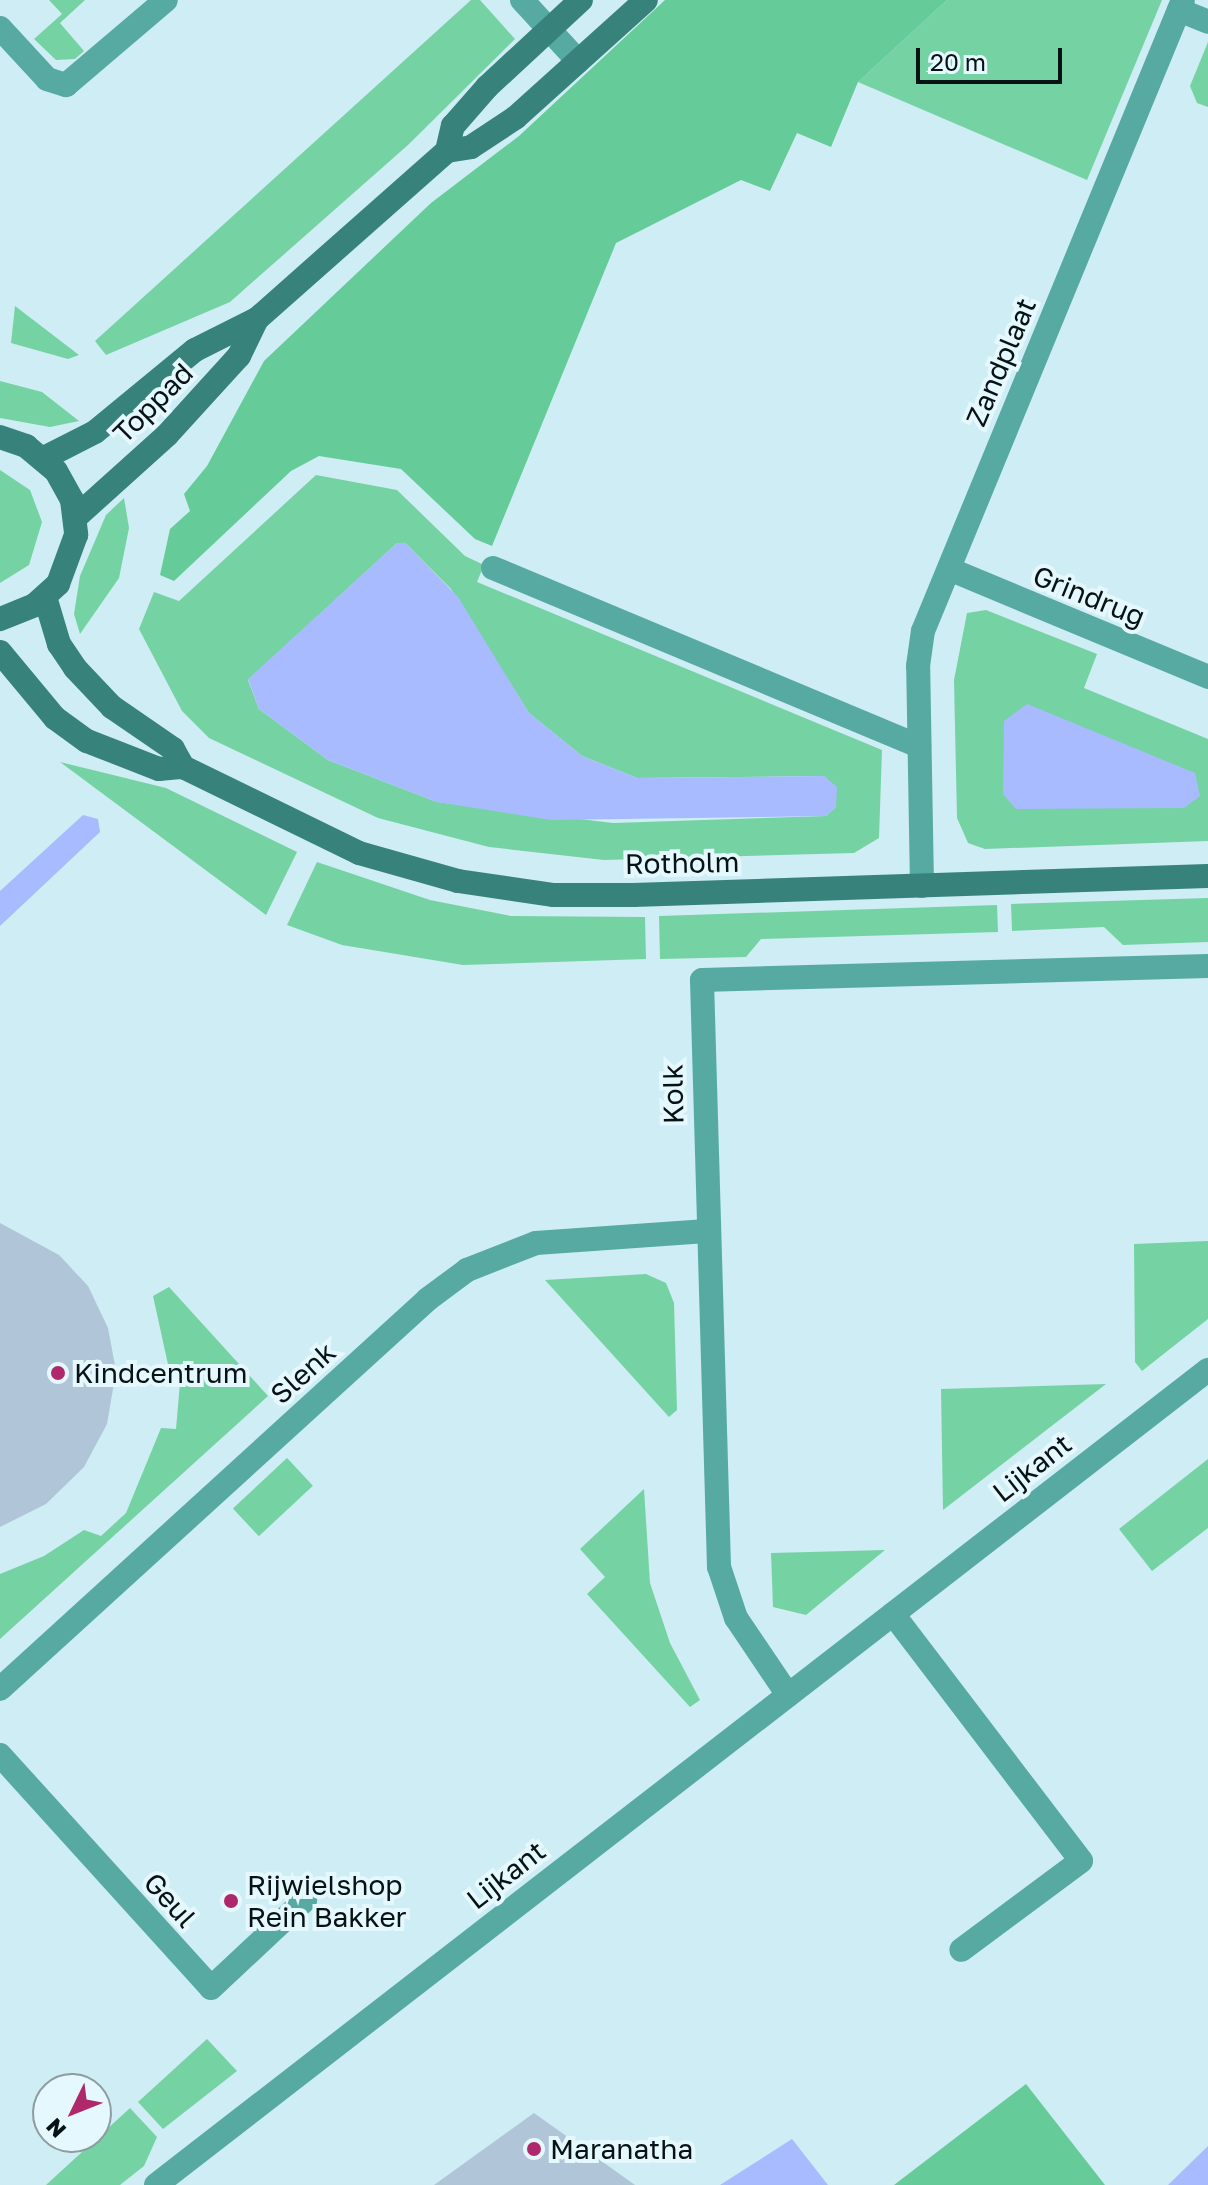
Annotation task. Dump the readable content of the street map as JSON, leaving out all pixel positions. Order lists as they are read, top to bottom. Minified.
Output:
{"streets":{"street":["Zandplaat","Toppad","Grindrug","Rotholm","Kolk","Slenk","Lijkant","Geul"]},"crossings":[["Zandplaat","Grindrug"],["Zandplaat","Rotholm"],["Kolk","Slenk"],["Kolk","Lijkant"]],"places":["Kindcentrum","Rijwielshop Rein Bakker","Maranatha"],"scale_bar":"20 m","north":"bottom left"}
